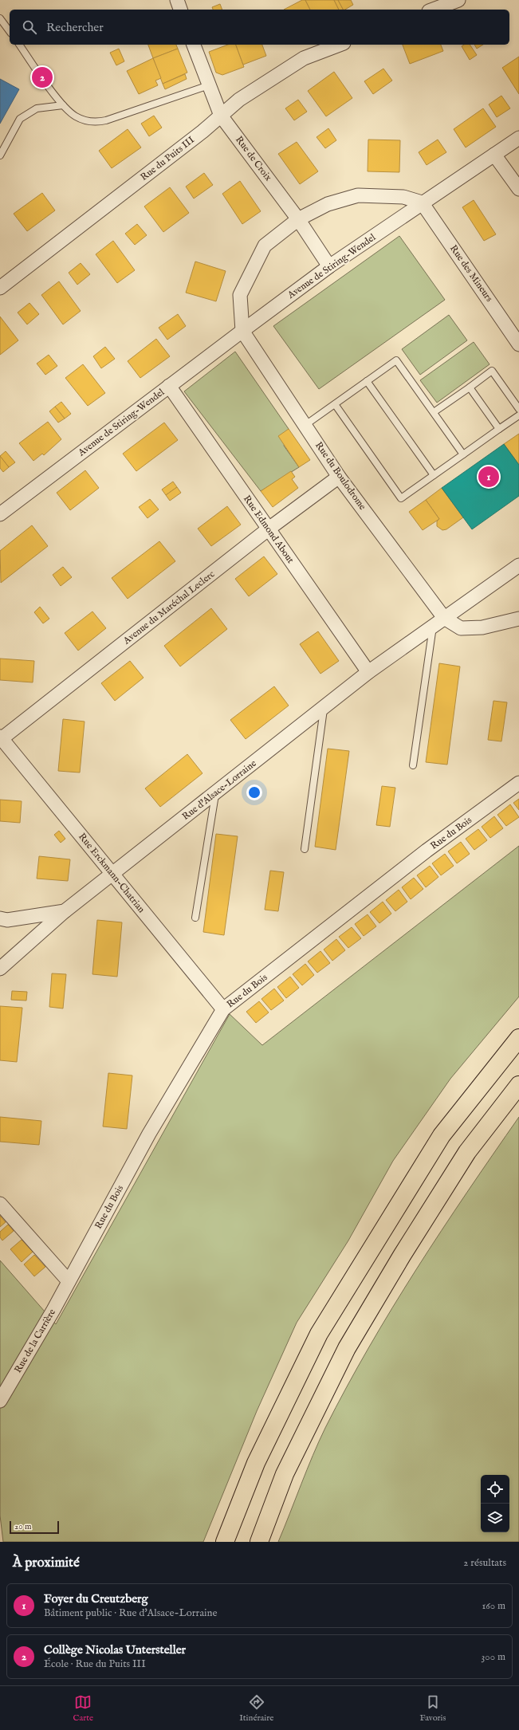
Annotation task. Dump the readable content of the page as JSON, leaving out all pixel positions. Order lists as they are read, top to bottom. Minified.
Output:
{"streets":{"street":["Rue du Puits III","Rue de Croix","Avenue de Stiring-Wendel","Rue des Mineurs","Rue du Boulodrome","Rue Edmond About","Avenue du Maréchal Leclerc","Rue d'Alsace-Lorraine","Rue du Bois","Rue Erckmann-Chatrian","Rue de la Carrière"]},"crossings":[["Rue du Puits III","Rue de Croix"],["Rue de Croix","Avenue de Stiring-Wendel"],["Avenue de Stiring-Wendel","Rue des Mineurs"],["Avenue de Stiring-Wendel","Rue du Boulodrome"],["Avenue de Stiring-Wendel","Rue Edmond About"],["Rue du Boulodrome","Avenue du Maréchal Leclerc"],["Rue du Boulodrome","Rue d'Alsace-Lorraine"],["Rue Edmond About","Avenue du Maréchal Leclerc"],["Rue Edmond About","Rue d'Alsace-Lorraine"],["Avenue du Maréchal Leclerc","Rue Erckmann-Chatrian"],["Rue d'Alsace-Lorraine","Rue Erckmann-Chatrian"],["Rue du Bois","Rue Erckmann-Chatrian"],["Rue du Bois","Rue de la Carrière"]],"scale_bar":"20 m","page":{"search":"Rechercher","pins":["2","1"],"scale":"20 m","heading":["À proximité","2 résultats"],"list":[{"mark":"1","name":"Foyer du Creutzberg","note":"Bâtiment public · Rue d'Alsace-Lorraine","value":"160 m"},{"mark":"2","name":"Collège Nicolas Untersteller","note":"École · Rue du Puits III","value":"300 m"}],"nav":["Carte","Itinéraire","Favoris"]}}
